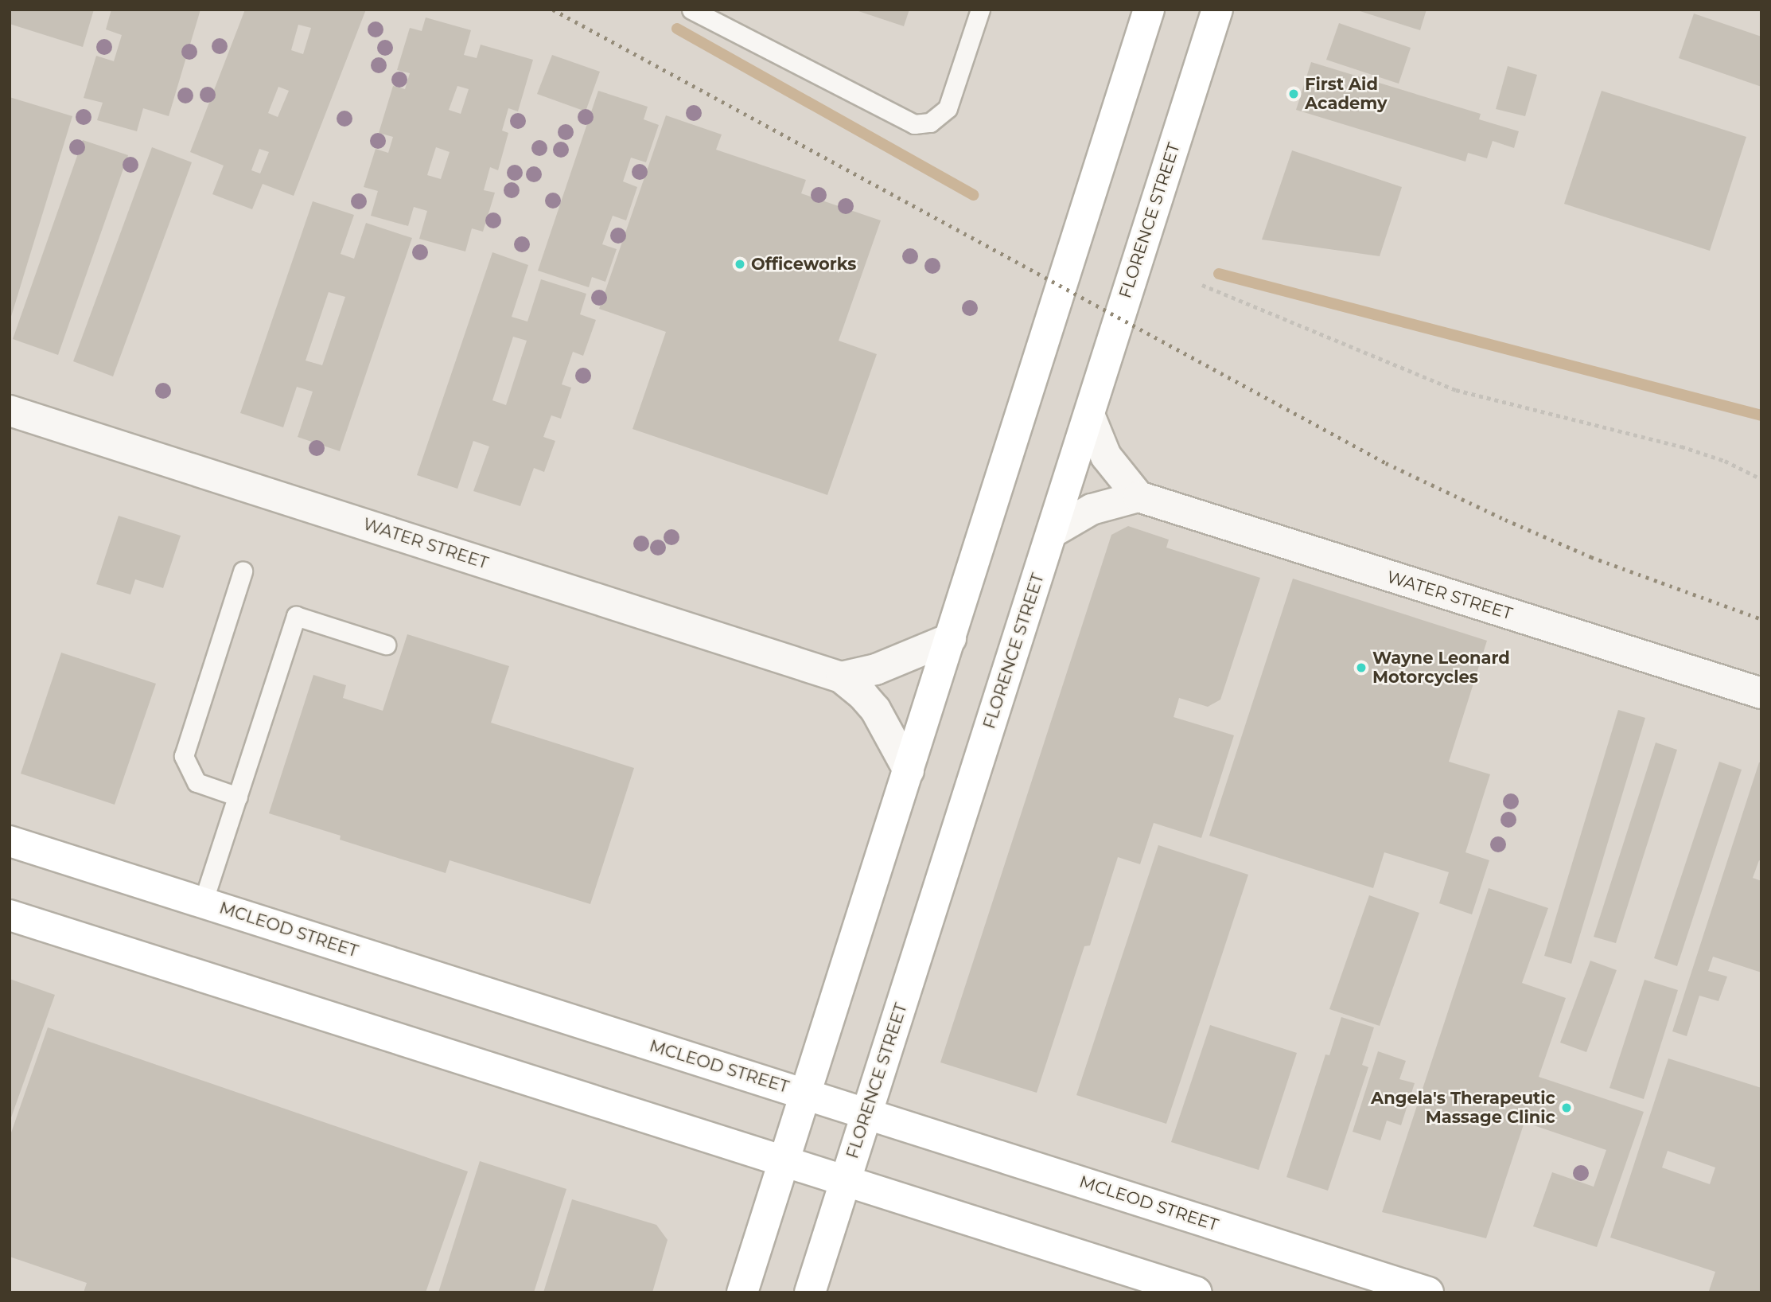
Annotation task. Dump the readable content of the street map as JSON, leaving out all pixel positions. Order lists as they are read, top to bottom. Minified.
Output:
{"streets":{"street":["FLORENCE STREET","WATER STREET","MCLEOD STREET"]},"crossings":[["FLORENCE STREET","MCLEOD STREET"]],"places":["First Aid Academy","Officeworks","Wayne Leonard Motorcycles","Angela's Therapeutic Massage Clinic"]}
